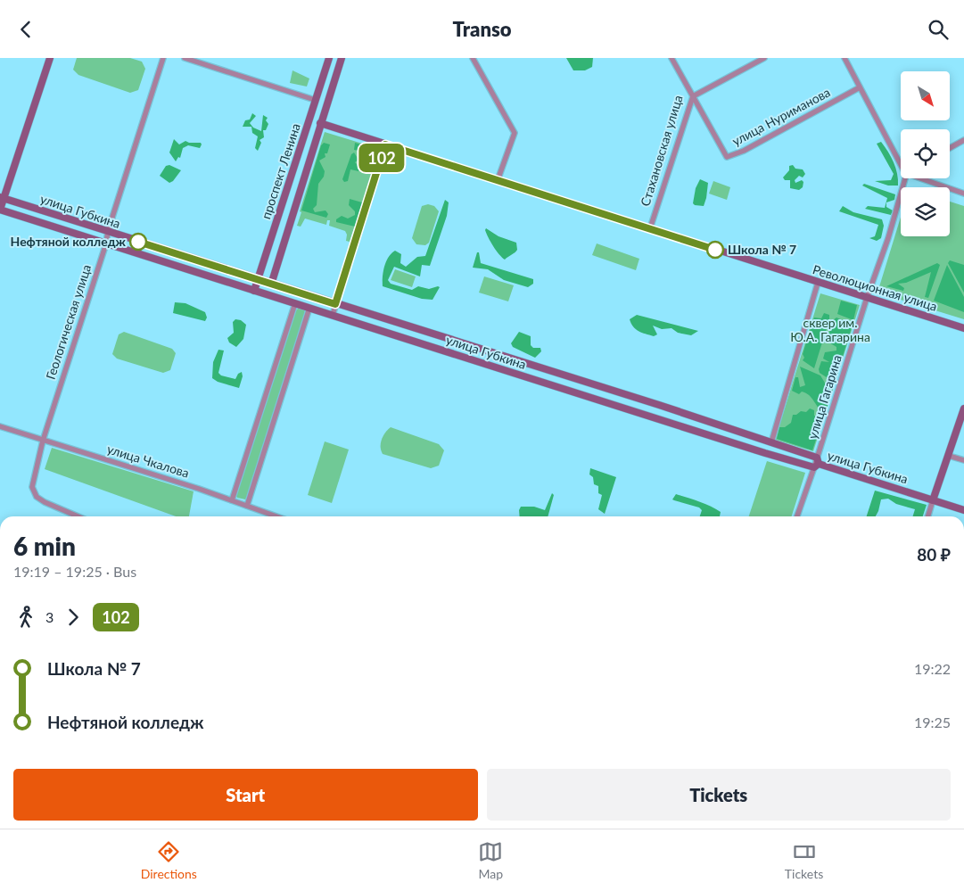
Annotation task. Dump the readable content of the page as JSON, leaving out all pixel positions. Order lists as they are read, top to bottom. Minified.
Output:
{"streets":{"main road":["проспект Ленина","улица Губкина","Революционная улица"],"street":["улица Нуриманова","Стахановская улица","Геологическая улица","улица Гагарина","улица Чкалова"]},"crossings":[["улица Нуриманова","Стахановская улица"],["Стахановская улица","Революционная улица"],["проспект Ленина","улица Губкина"],["проспект Ленина","Революционная улица"],["улица Губкина","Геологическая улица"],["улица Губкина","улица Гагарина"],["Революционная улица","улица Гагарина"],["Геологическая улица","улица Чкалова"]],"parks":["сквер им. Ю.А. Гагарина"],"places":["Нефтяной колледж","Школа № 7"],"lines":["bus line 102"],"north":"bottom right","page":{"header":"Transo","on_map":"102","heading":["6 min","19:19 – 19:25 · Bus","80 ₽"],"legs":["3","102"],"list":[{"name":"Школа № 7","value":"19:22"},{"name":"Нефтяной колледж","value":"19:25"}],"buttons":["Start","Tickets"],"tabs":["Directions","Map","Tickets"]}}
